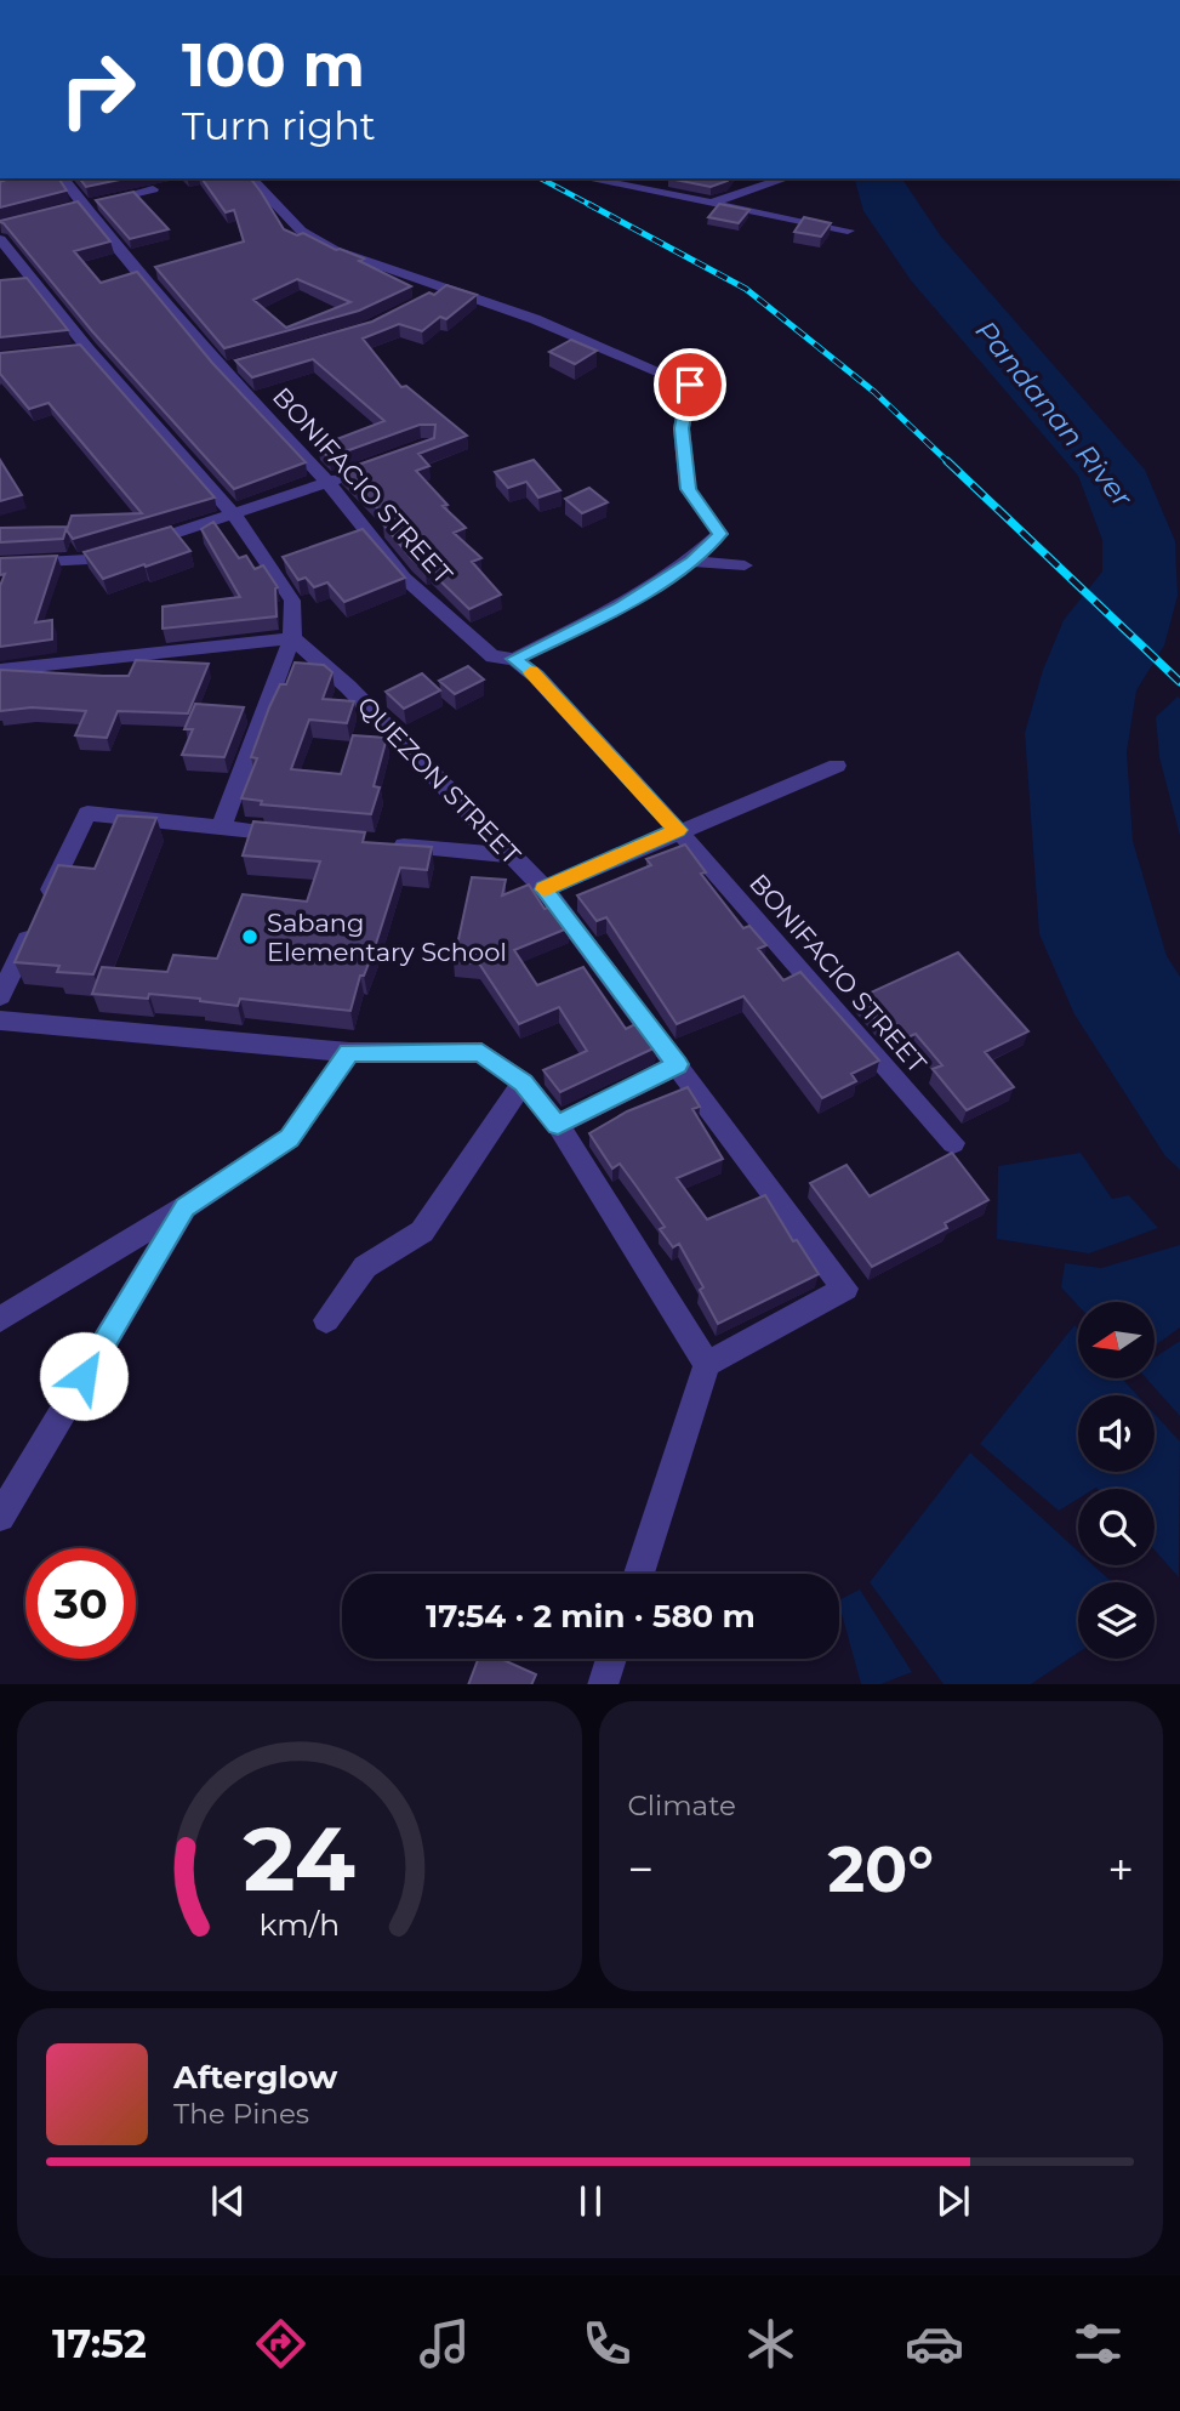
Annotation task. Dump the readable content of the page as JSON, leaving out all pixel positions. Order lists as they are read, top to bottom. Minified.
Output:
{"streets":{"street":["BONIFACIO STREET","QUEZON STREET"]},"water":["Pandanan River"],"places":["Sabang Elementary School"],"north":"left","page":{"turn":["100 m","Turn right"],"limit":"30","trip":"17:54 · 2 min · 580 m","tile":"Climate","heat":["−","20°","+"],"song":["Afterglow","The Pines"],"tabs":"17:52","gauge":["24","km/h"]}}
